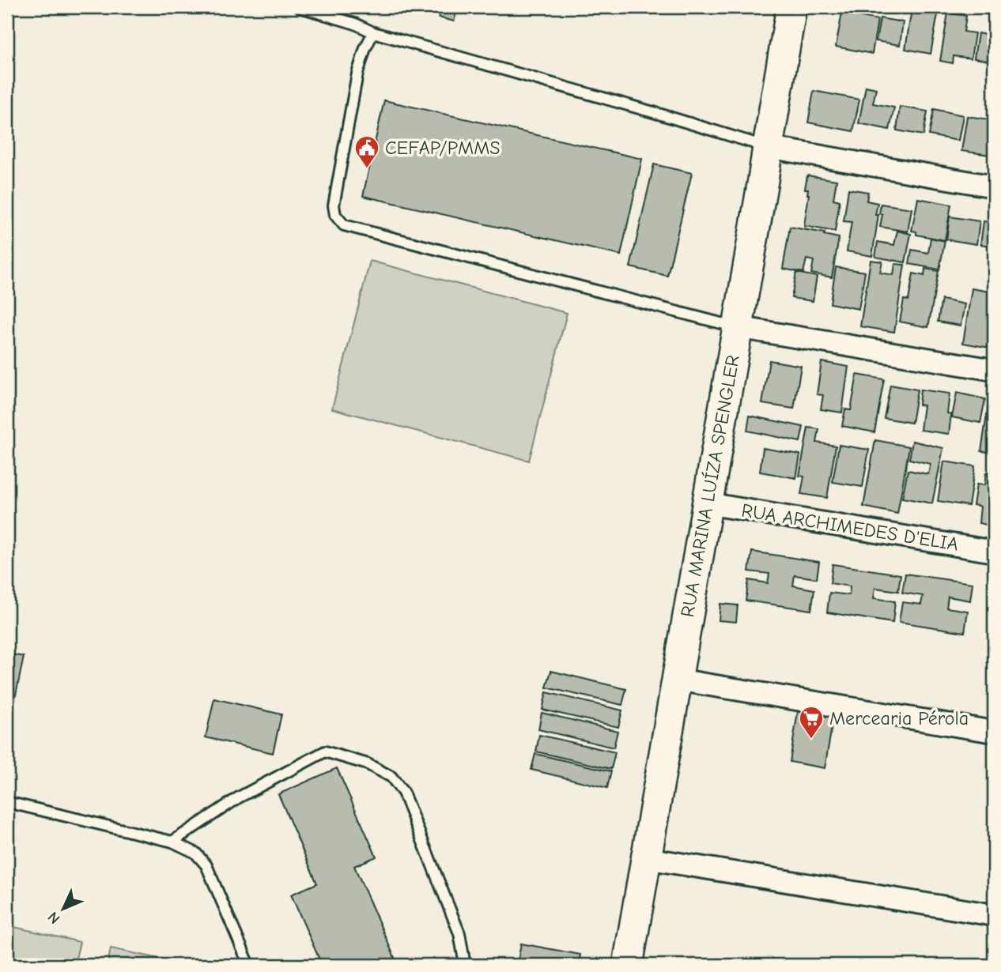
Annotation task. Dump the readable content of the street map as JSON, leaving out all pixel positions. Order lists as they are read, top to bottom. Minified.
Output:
{"streets":{"street":["RUA MARINA LUÍZA SPENGLER","RUA ARCHIMEDES D'ELIA"]},"crossings":[["RUA MARINA LUÍZA SPENGLER","RUA ARCHIMEDES D'ELIA"]],"places":{"public building":["CEFAP/PMMS"],"supermarket":["Mercearia Pérola"]},"north":"bottom left"}
